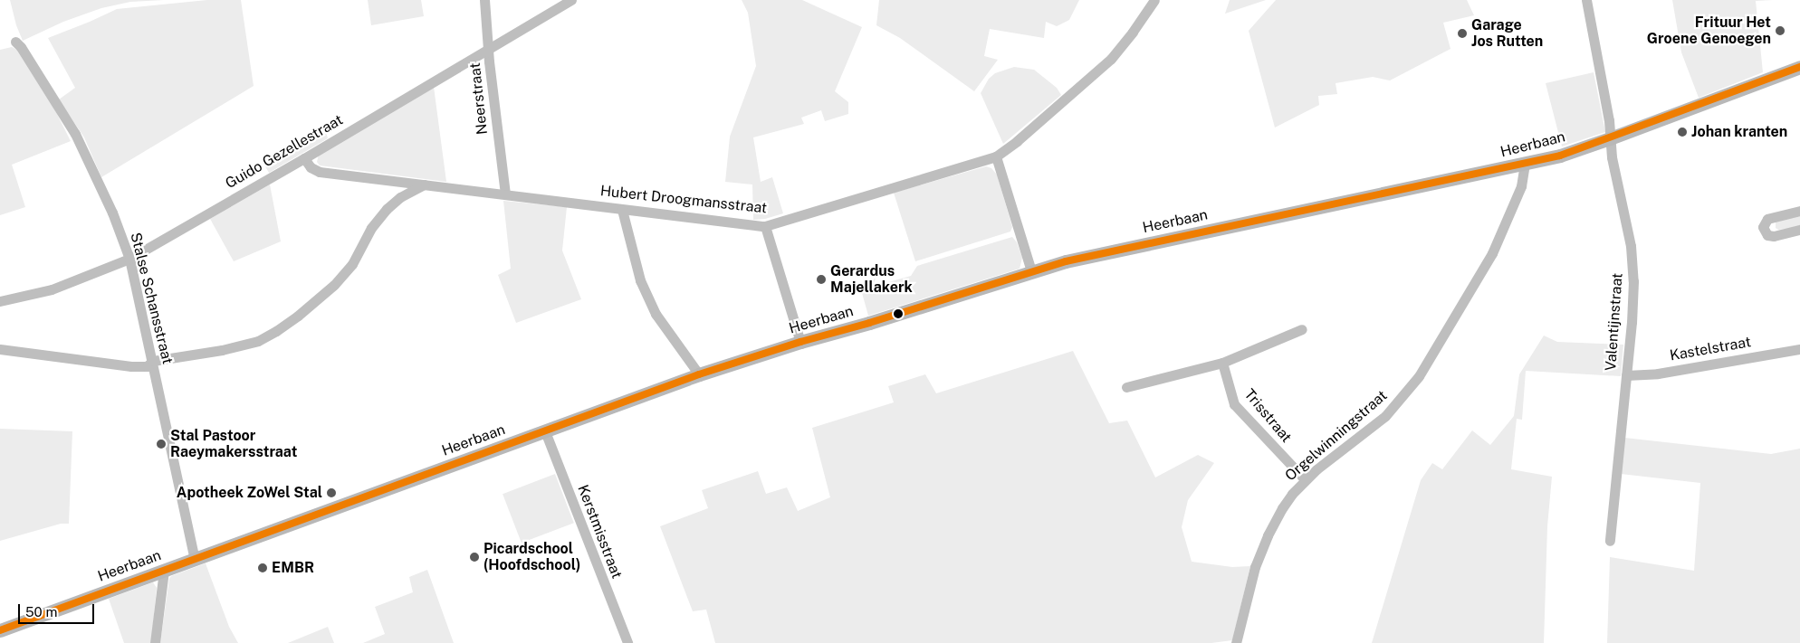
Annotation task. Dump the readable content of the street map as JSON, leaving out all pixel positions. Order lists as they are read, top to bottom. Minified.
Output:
{"streets":{"street":["Neerstraat","Heerbaan","Guido Gezellestraat","Hubert Droogmansstraat","Stalse Schansstraat","Valentijnstraat","Kastelstraat","Trisstraat","Orgelwinningstraat","Kerstmisstraat"]},"crossings":[["Neerstraat","Guido Gezellestraat"],["Neerstraat","Hubert Droogmansstraat"],["Heerbaan","Stalse Schansstraat"],["Heerbaan","Valentijnstraat"],["Heerbaan","Orgelwinningstraat"],["Heerbaan","Kerstmisstraat"],["Guido Gezellestraat","Hubert Droogmansstraat"],["Guido Gezellestraat","Stalse Schansstraat"],["Valentijnstraat","Kastelstraat"],["Trisstraat","Orgelwinningstraat"]],"places":["Frituur Het Groene Genoegen","Garage Jos Rutten","Johan kranten","Gerardus Majellakerk","Stal Pastoor Raeymakersstraat","Apotheek ZoWel Stal","Picardschool (Hoofdschool)","EMBR"],"scale_bar":"50 m"}
